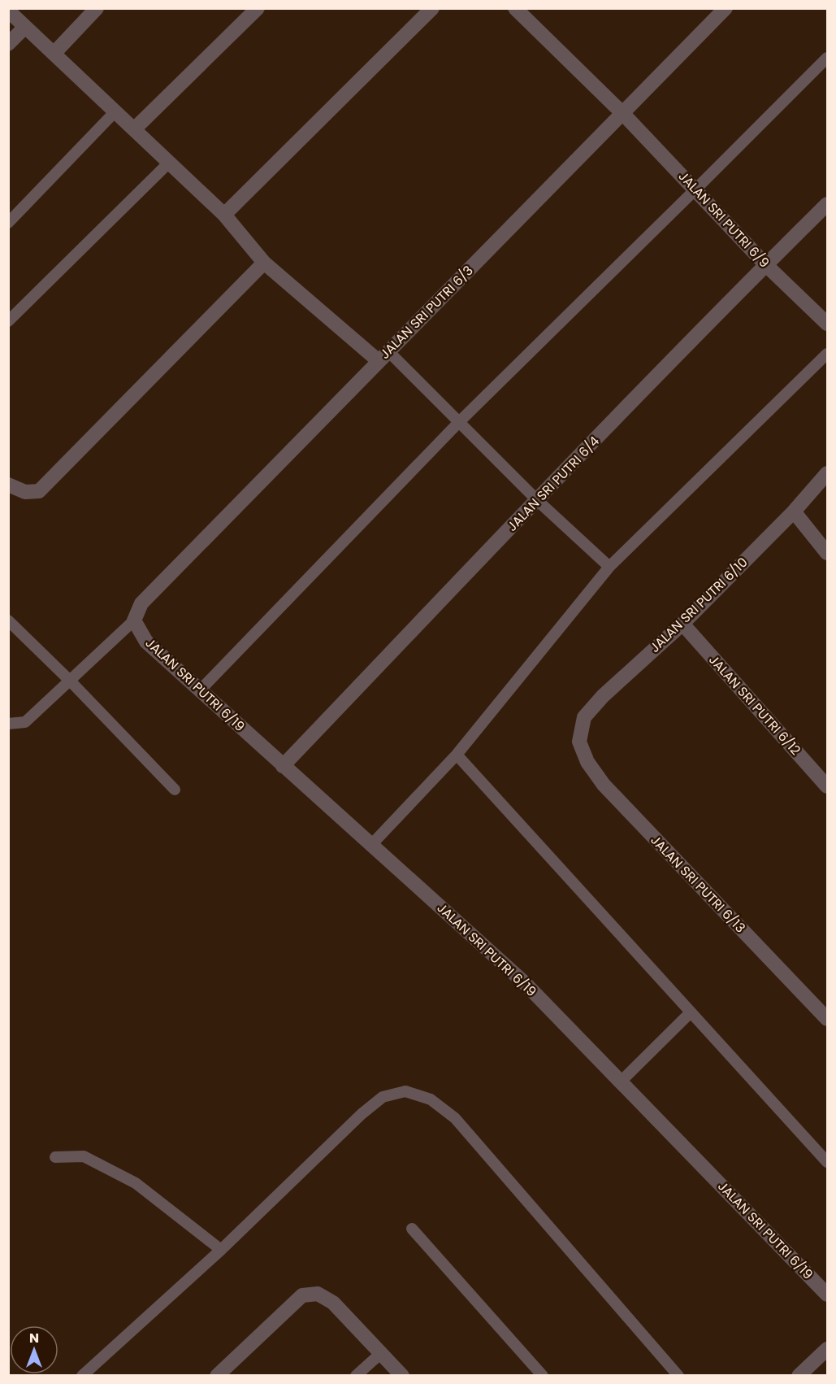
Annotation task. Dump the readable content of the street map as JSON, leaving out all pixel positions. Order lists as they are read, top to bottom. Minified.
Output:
{"streets":{"street":["JALAN SRI PUTRI 6/9","JALAN SRI PUTRI 6/3","JALAN SRI PUTRI 6/4","JALAN SRI PUTRI 6/10","JALAN SRI PUTRI 6/19","JALAN SRI PUTRI 6/12","JALAN SRI PUTRI 6/13"]},"crossings":[["JALAN SRI PUTRI 6/9","JALAN SRI PUTRI 6/3"],["JALAN SRI PUTRI 6/9","JALAN SRI PUTRI 6/4"],["JALAN SRI PUTRI 6/3","JALAN SRI PUTRI 6/19"],["JALAN SRI PUTRI 6/4","JALAN SRI PUTRI 6/19"],["JALAN SRI PUTRI 6/10","JALAN SRI PUTRI 6/12"],["JALAN SRI PUTRI 6/10","JALAN SRI PUTRI 6/13"]],"north":"top"}
